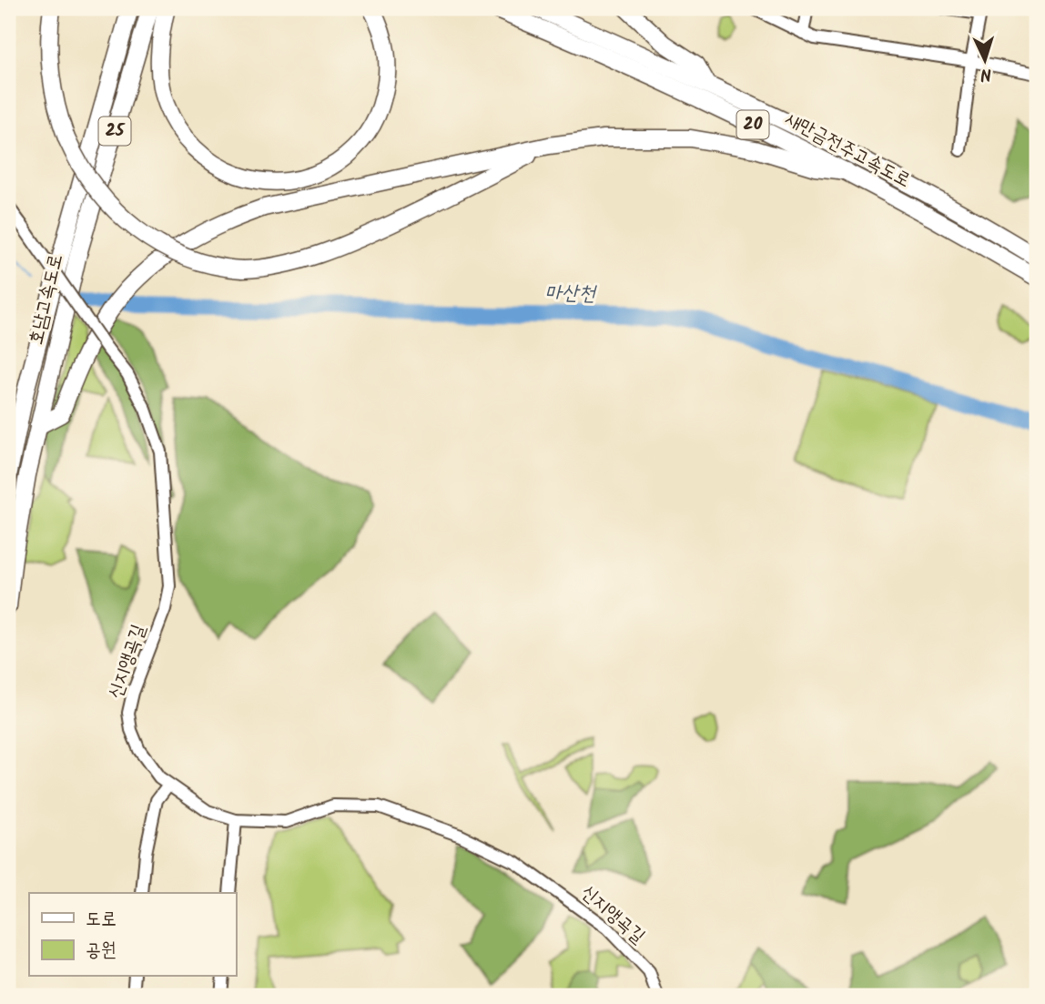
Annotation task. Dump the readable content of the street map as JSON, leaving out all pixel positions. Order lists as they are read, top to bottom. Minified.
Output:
{"streets":{"highway":["20","25","새만금전주고속도로","호남고속도로"],"street":["신지앵곡길"]},"water":["마산천"],"legend":["도로","공원"],"north":"bottom"}
